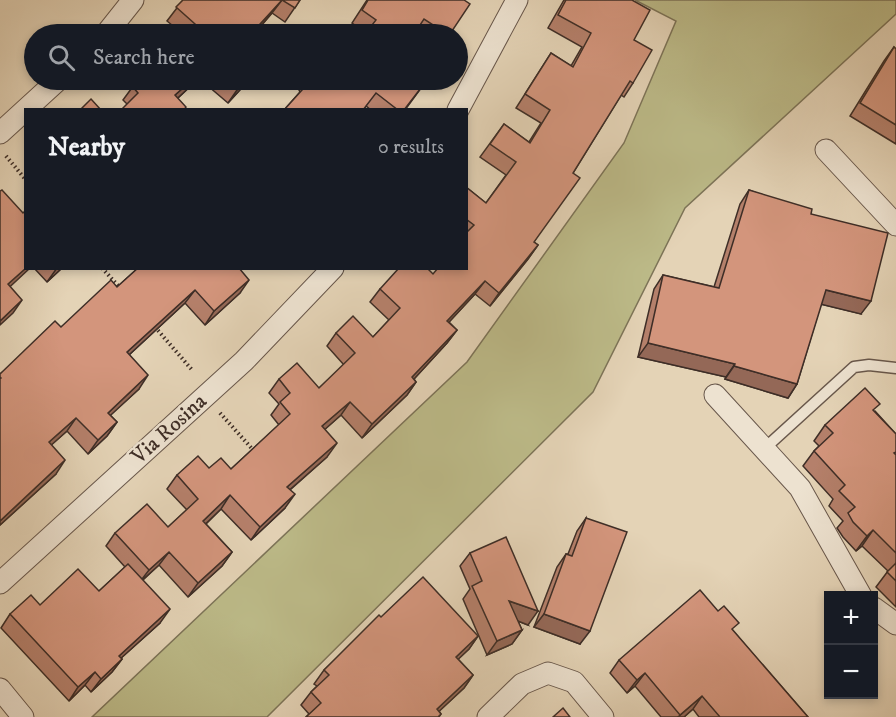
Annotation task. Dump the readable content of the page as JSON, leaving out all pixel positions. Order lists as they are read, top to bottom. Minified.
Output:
{"streets":{"street":["Via Rosina"]},"page":{"search":"Search here","heading":["Nearby","0 results"],"map_buttons":["+","−"]}}
